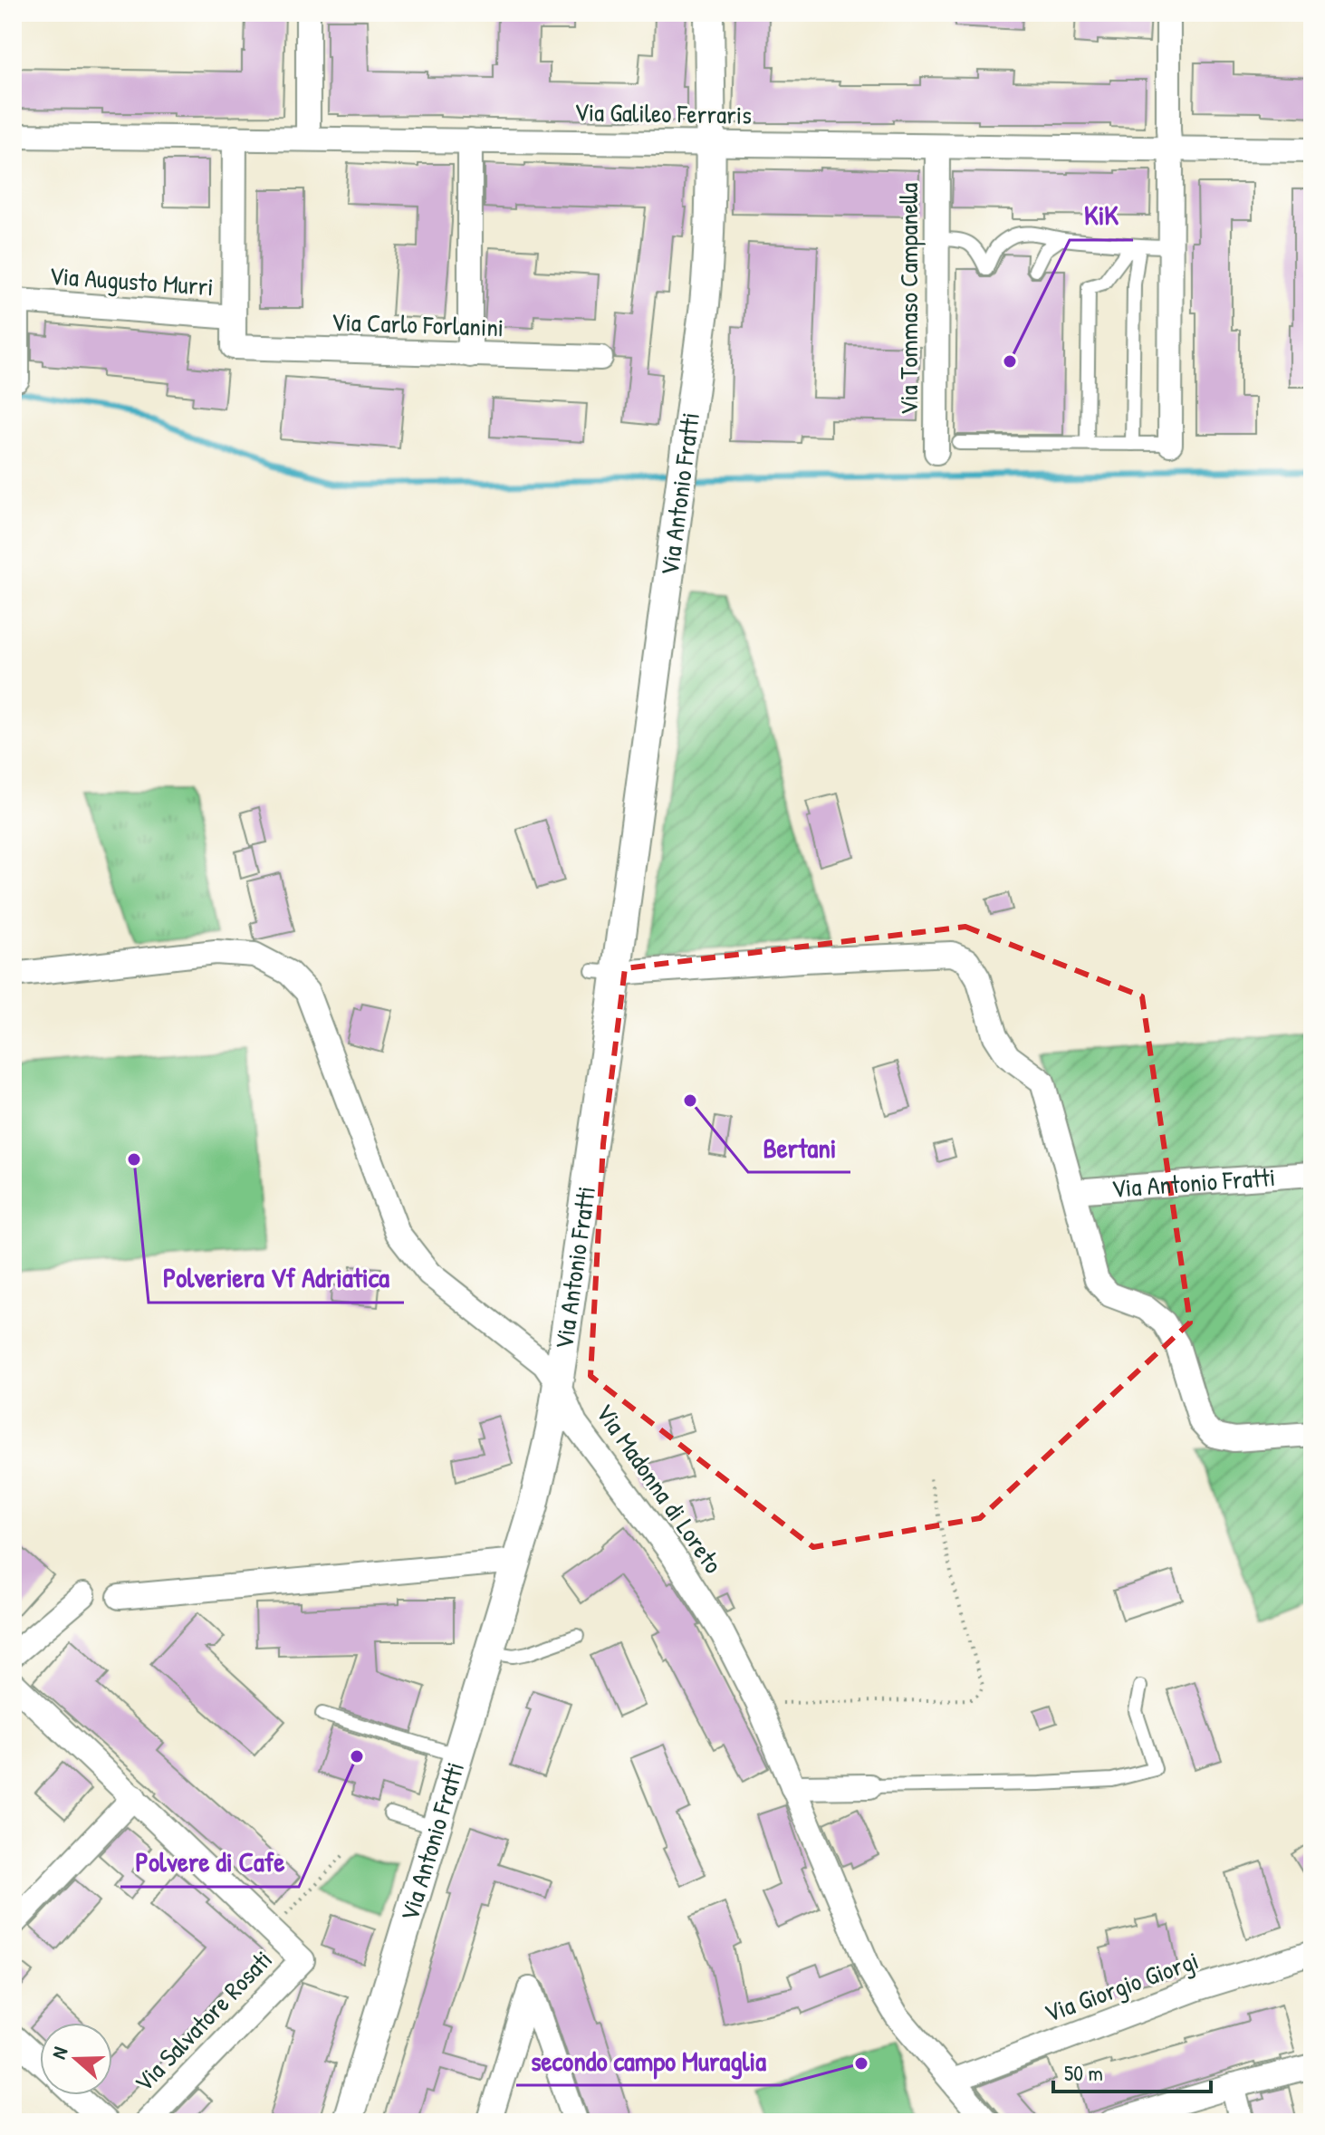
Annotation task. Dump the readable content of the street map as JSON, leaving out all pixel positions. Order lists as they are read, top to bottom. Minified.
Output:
{"streets":{"street":["Via Galileo Ferraris","Via Augusto Murri","Via Tommaso Campanella","Via Carlo Forlanini","Via Antonio Fratti","Via Madonna di Loreto","Via Giorgio Giorgi","Via Salvatore Rosati"]},"crossings":[["Via Galileo Ferraris","Via Tommaso Campanella"],["Via Galileo Ferraris","Via Antonio Fratti"],["Via Augusto Murri","Via Carlo Forlanini"],["Via Antonio Fratti","Via Madonna di Loreto"],["Via Madonna di Loreto","Via Giorgio Giorgi"]],"places":["KiK","Bertani","Polveriera Vf Adriatica","Polvere di Cafe","secondo campo Muraglia"],"scale_bar":"50 m","north":"left"}
